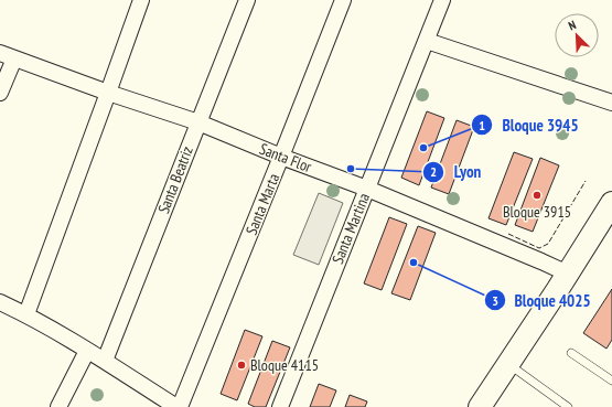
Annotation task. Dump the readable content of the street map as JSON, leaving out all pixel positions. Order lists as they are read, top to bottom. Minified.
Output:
{"streets":{"street":["Santa Flor","Santa Beatriz","Santa Marta","Santa Martina"]},"crossings":[["Santa Flor","Santa Beatriz"],["Santa Flor","Santa Marta"],["Santa Flor","Santa Martina"]],"places":["Bloque 3945","Lyon","Bloque 3915","Bloque 4025","Bloque 4115"],"north":"top left"}
